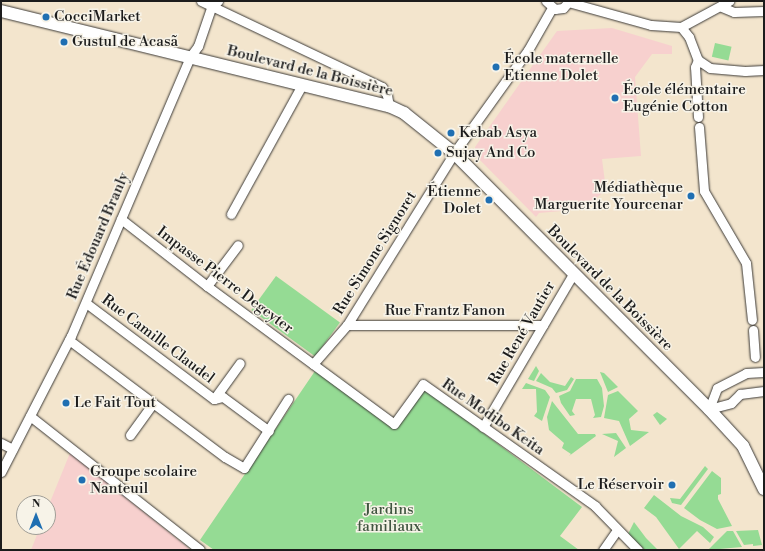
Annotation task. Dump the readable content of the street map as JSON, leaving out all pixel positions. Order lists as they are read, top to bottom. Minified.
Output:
{"streets":{"main road":["Boulevard de la Boissière"],"street":["Rue Édouard Branly","Rue Simone Signoret","Impasse Pierre Degeyter","Rue Frantz Fanon","Rue René Vautier","Rue Camille Claudel","Rue Modibo Keita"]},"crossings":[["Boulevard de la Boissière","Rue Édouard Branly"],["Boulevard de la Boissière","Rue Simone Signoret"],["Boulevard de la Boissière","Rue René Vautier"],["Rue Édouard Branly","Impasse Pierre Degeyter"],["Rue Édouard Branly","Rue Camille Claudel"],["Rue Simone Signoret","Impasse Pierre Degeyter"],["Rue Simone Signoret","Rue Frantz Fanon"],["Rue Simone Signoret","Rue Modibo Keita"],["Impasse Pierre Degeyter","Rue Modibo Keita"],["Rue Frantz Fanon","Rue René Vautier"],["Rue René Vautier","Rue Modibo Keita"]],"parks":["Jardins familiaux"],"places":["CocciMarket","Gustul de Acasã","École maternelle Etienne Dolet","École élémentaire Eugénie Cotton","Kebab Asya","Sujay And Co","Médiathèque Marguerite Yourcenar","Étienne Dolet","Le Fait Tout","Groupe scolaire Nanteuil","Le Réservoir"],"north":"top"}
